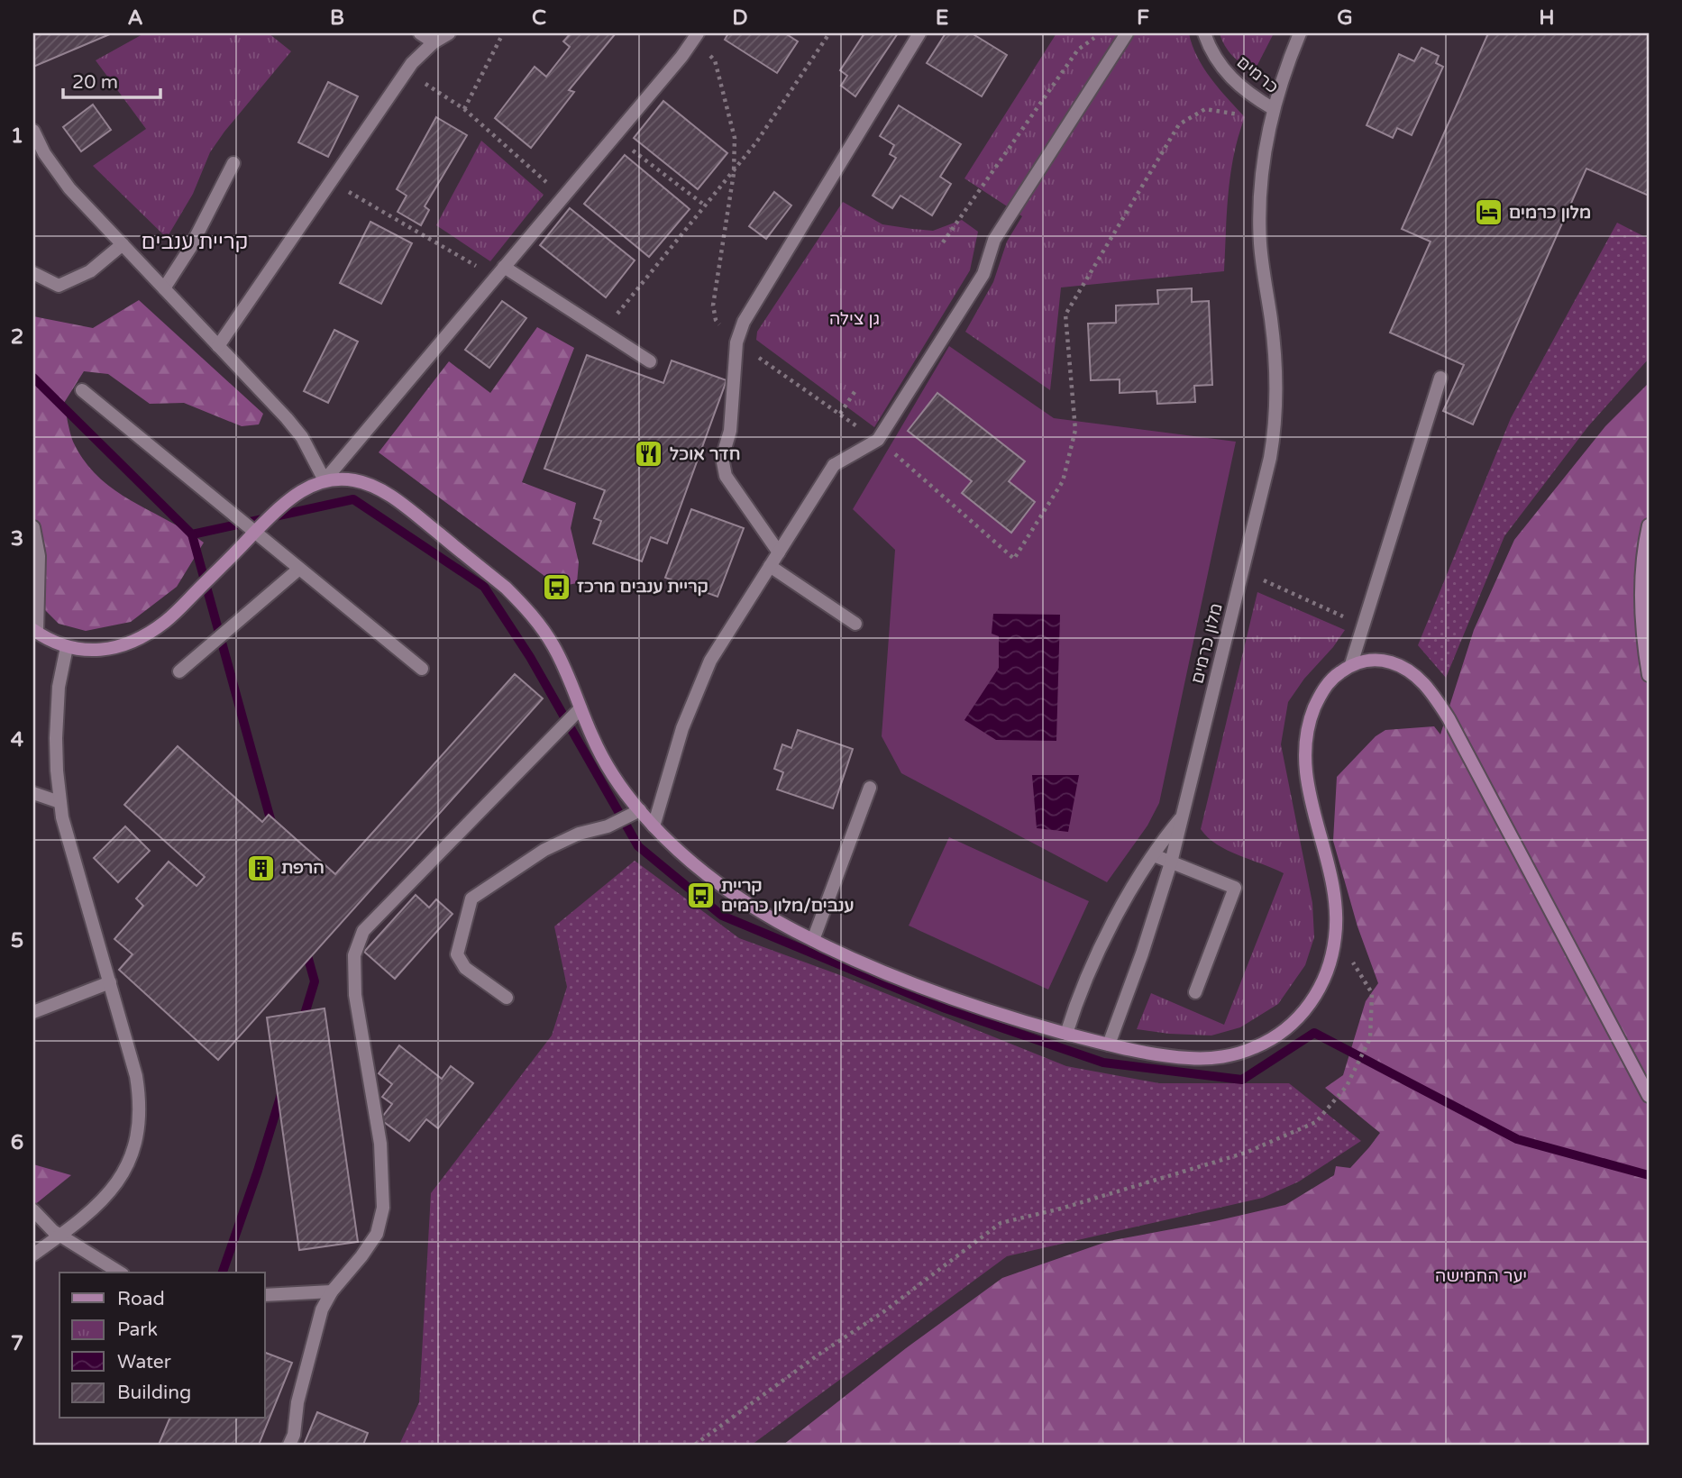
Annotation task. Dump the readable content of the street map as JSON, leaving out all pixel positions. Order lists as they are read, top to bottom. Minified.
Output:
{"streets":{"street":["כרמים","מלון כרמים"]},"crossings":[["כרמים","מלון כרמים"]],"districts":["קריית ענבים"],"parks":["גן צילה","יער החמישה"],"places":{"hotel":["מלון כרמים"],"restaurant":["חדר אוכל"],"bus stop":["קריית ענבים מרכז","קריית ענבים/מלון כרמים"],"building":["הרפת"]},"legend":["Road","Park","Water","Building"],"scale_bar":"20 m","grid":{"columns":["A","B","C","D","E","F","G","H"],"rows":["1","2","3","4","5","6","7"]}}
